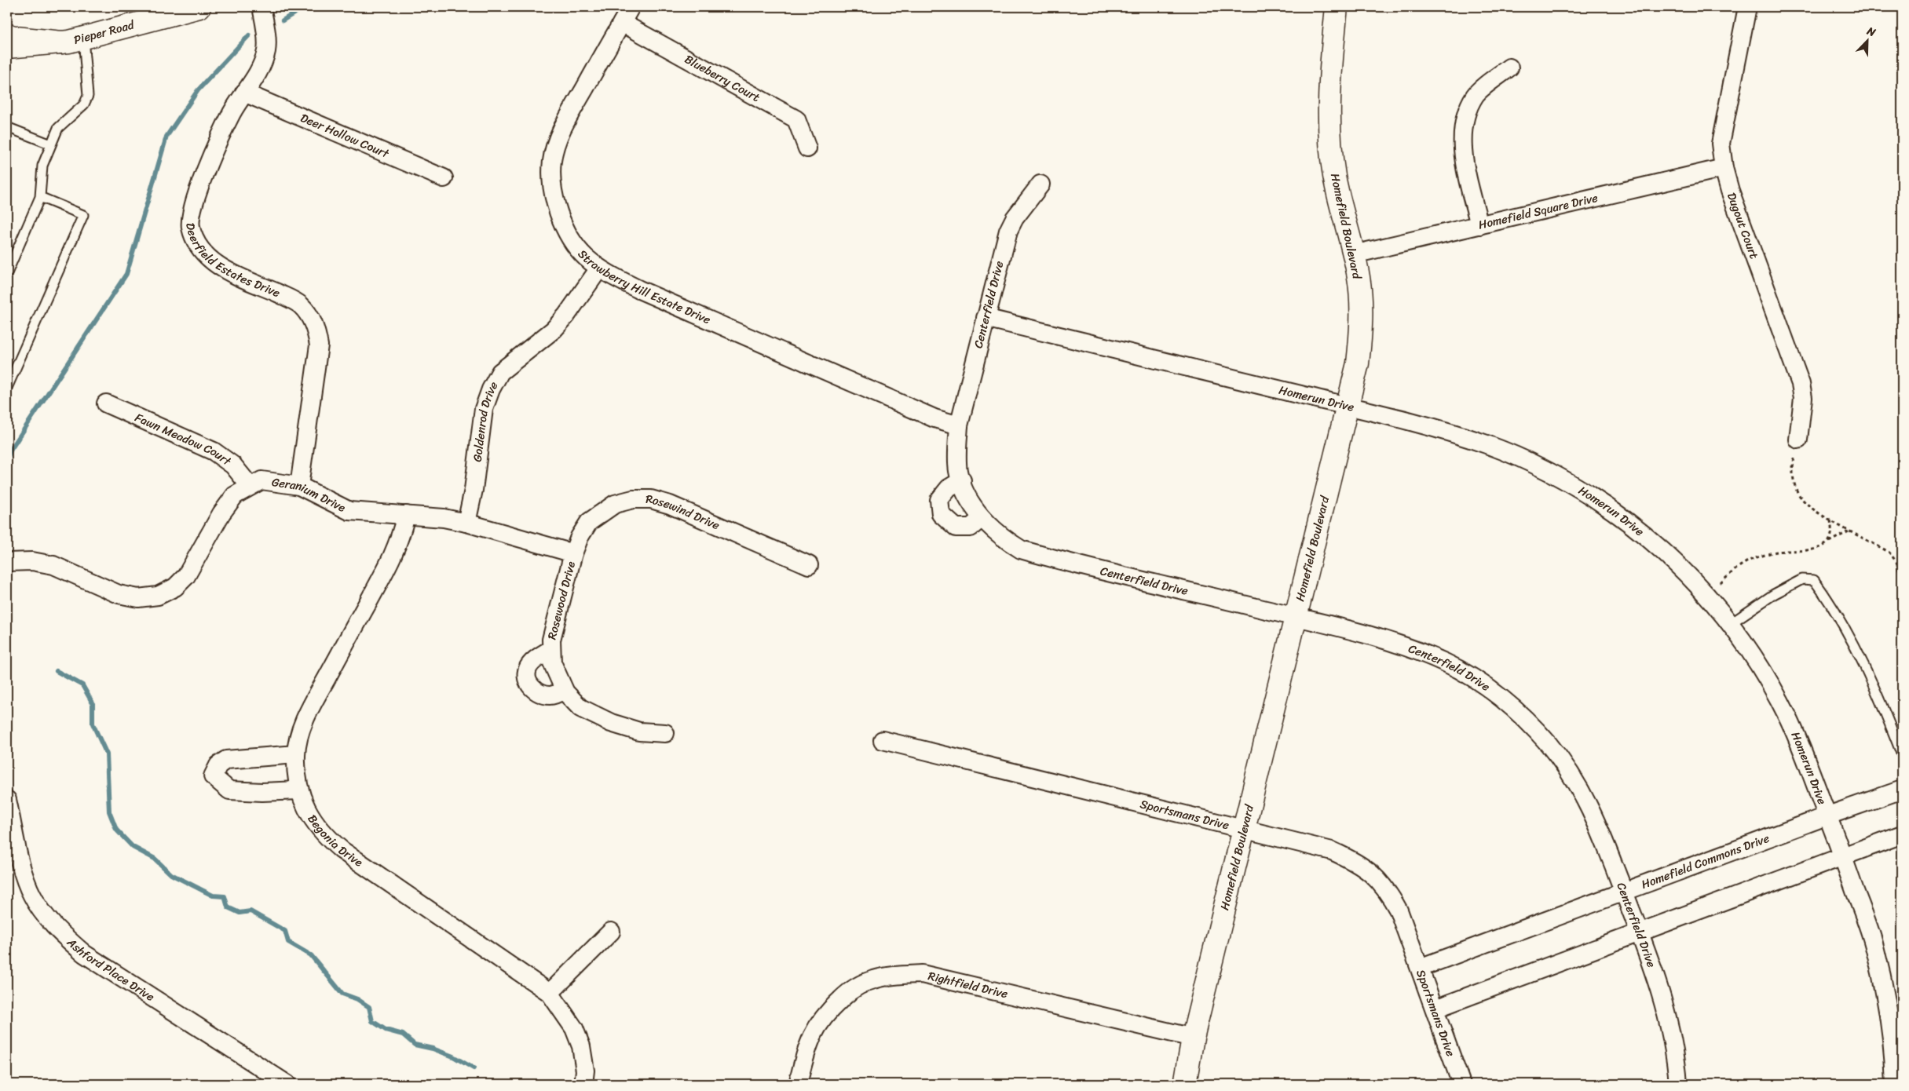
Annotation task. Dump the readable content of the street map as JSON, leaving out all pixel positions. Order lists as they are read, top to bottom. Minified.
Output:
{"streets":{"street":["Pieper Road","Blueberry Court","Deer Hollow Court","Homefield Square Drive","Dugout Court","Homefield Boulevard","Deerfield Estates Drive","Strawberry Hill Estate Drive","Centerfield Drive","Homerun Drive","Goldenrod Drive","Fawn Meadow Court","Geranium Drive","Rosewind Drive","Rosewood Drive","Sportsmans Drive","Begonia Drive","Homefield Commons Drive","Ashford Place Drive","Rightfield Drive"]},"crossings":[["Blueberry Court","Strawberry Hill Estate Drive"],["Deer Hollow Court","Deerfield Estates Drive"],["Homefield Square Drive","Dugout Court"],["Homefield Square Drive","Homefield Boulevard"],["Homefield Boulevard","Centerfield Drive"],["Homefield Boulevard","Homerun Drive"],["Homefield Boulevard","Sportsmans Drive"],["Homefield Boulevard","Rightfield Drive"],["Deerfield Estates Drive","Geranium Drive"],["Strawberry Hill Estate Drive","Centerfield Drive"],["Strawberry Hill Estate Drive","Goldenrod Drive"],["Centerfield Drive","Homerun Drive"],["Centerfield Drive","Homefield Commons Drive"],["Homerun Drive","Homefield Commons Drive"],["Goldenrod Drive","Geranium Drive"],["Fawn Meadow Court","Geranium Drive"],["Geranium Drive","Rosewind Drive"],["Geranium Drive","Rosewood Drive"],["Geranium Drive","Begonia Drive"],["Rosewind Drive","Rosewood Drive"],["Sportsmans Drive","Homefield Commons Drive"]],"north":"top right"}
